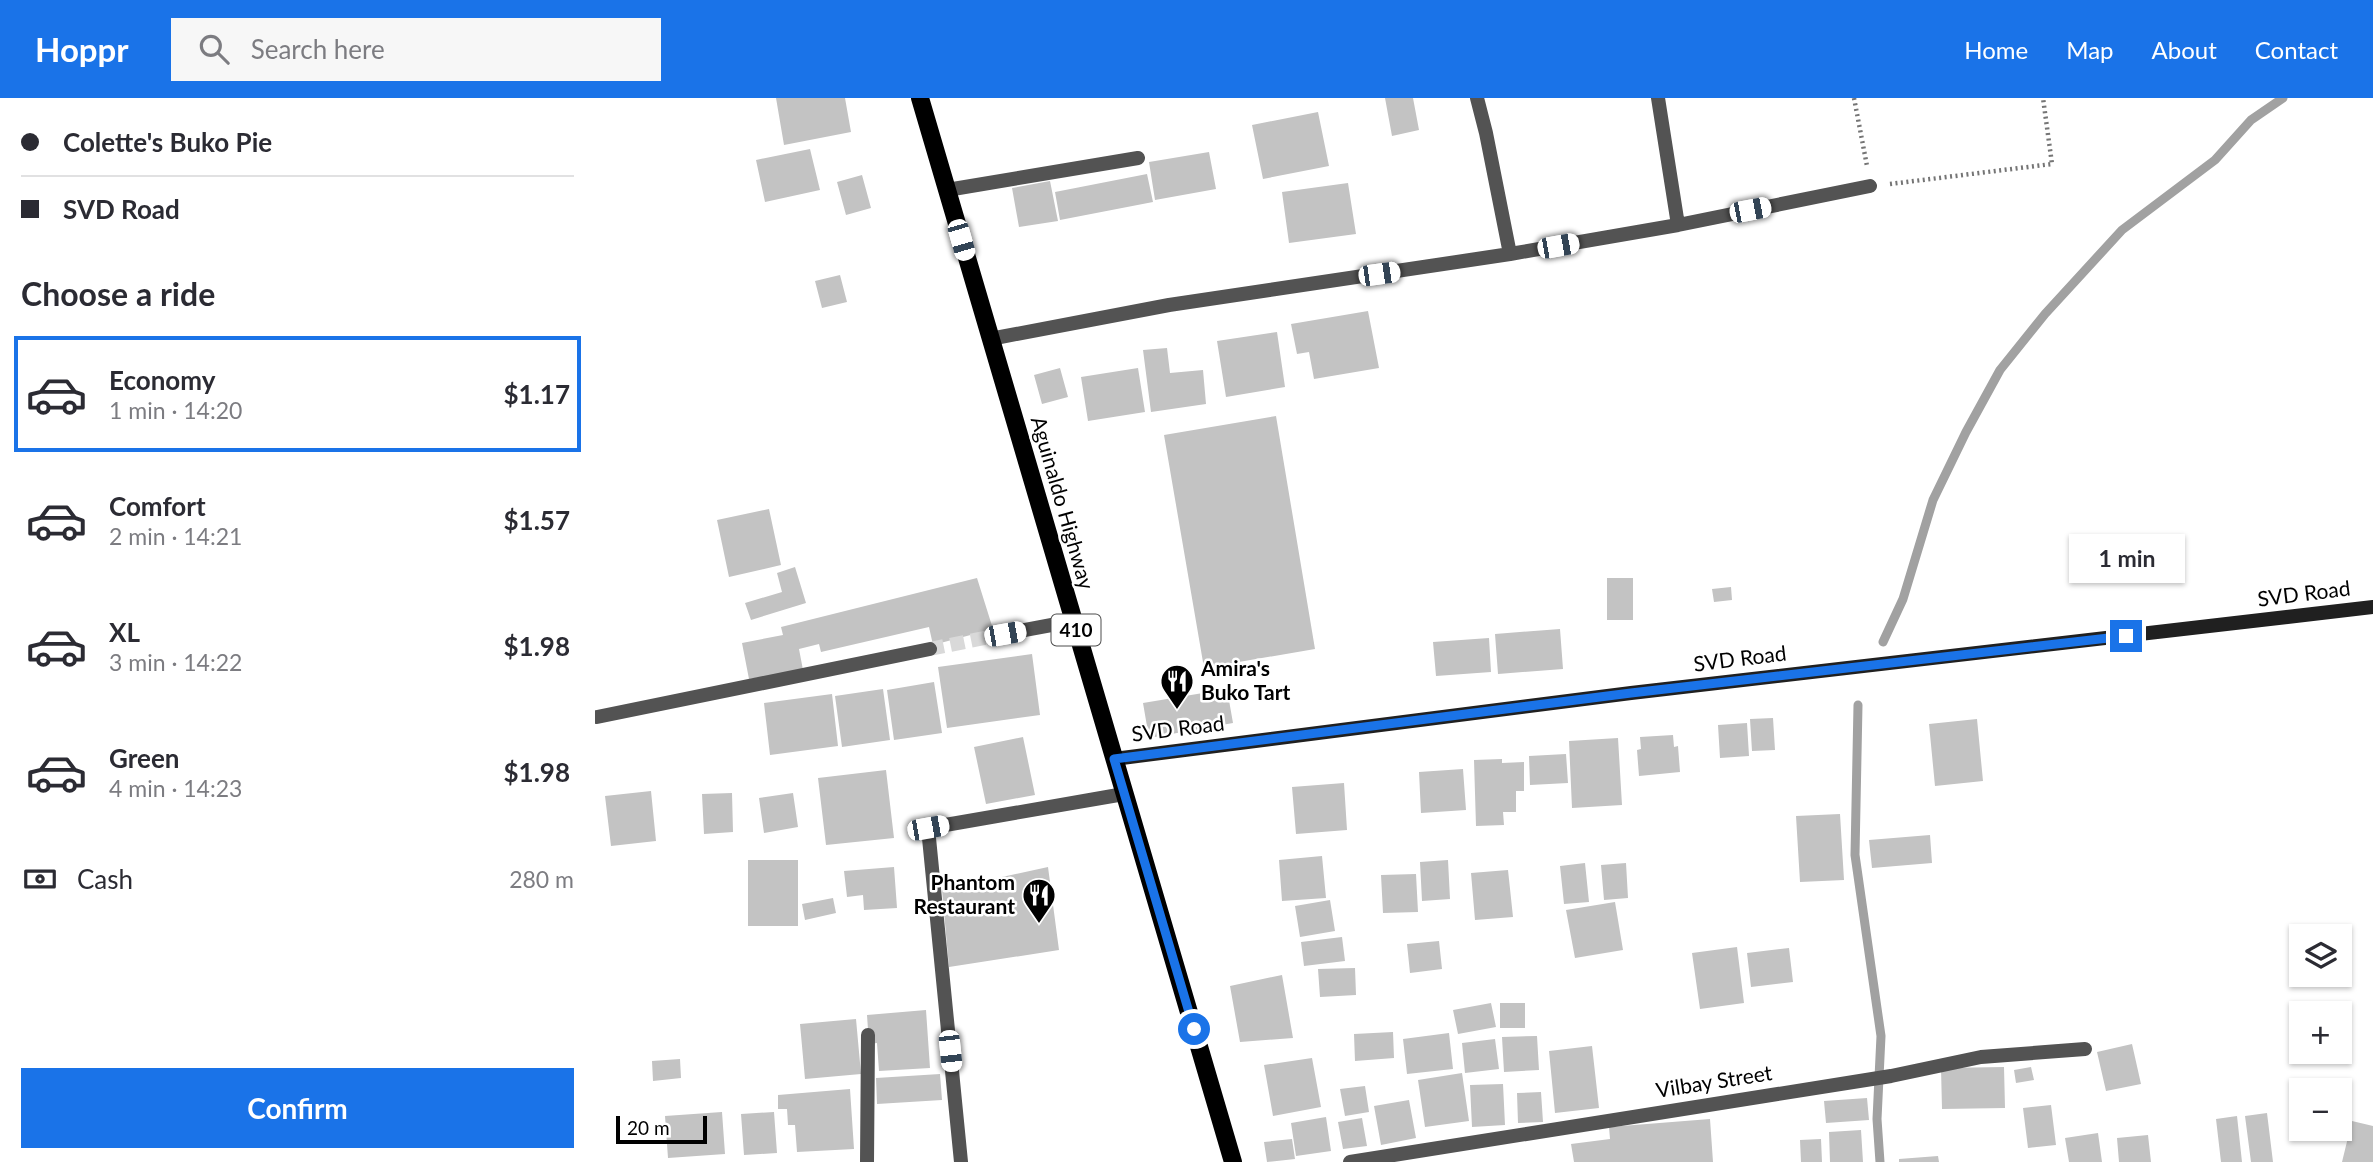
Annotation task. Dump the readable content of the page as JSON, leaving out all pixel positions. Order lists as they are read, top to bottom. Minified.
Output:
{"streets":{"main road":["Aguinaldo Highway","SVD Road","410"],"street":["Vilbay Street"]},"crossings":[["Aguinaldo Highway","SVD Road"]],"places":{"restaurant":["Amira's Buko Tart","Phantom Restaurant"]},"scale_bar":"20 m","page":{"header":"Hoppr","search":"Search here","nav":["Home","Map","About","Contact"],"banner":["Colette's Buko Pie","SVD Road"],"heading":"Choose a ride","list":[{"name":"Economy","note":"1 min · 14:20","value":"$1.17"},{"name":"Comfort","note":"2 min · 14:21","value":"$1.57"},{"name":"XL","note":"3 min · 14:22","value":"$1.98"},{"name":"Green","note":"4 min · 14:23","value":"$1.98"}],"bubble":"1 min","pay":["Cash","280 m"],"map_buttons":["+","−"],"buttons":"Confirm","scale":"20 m"}}
